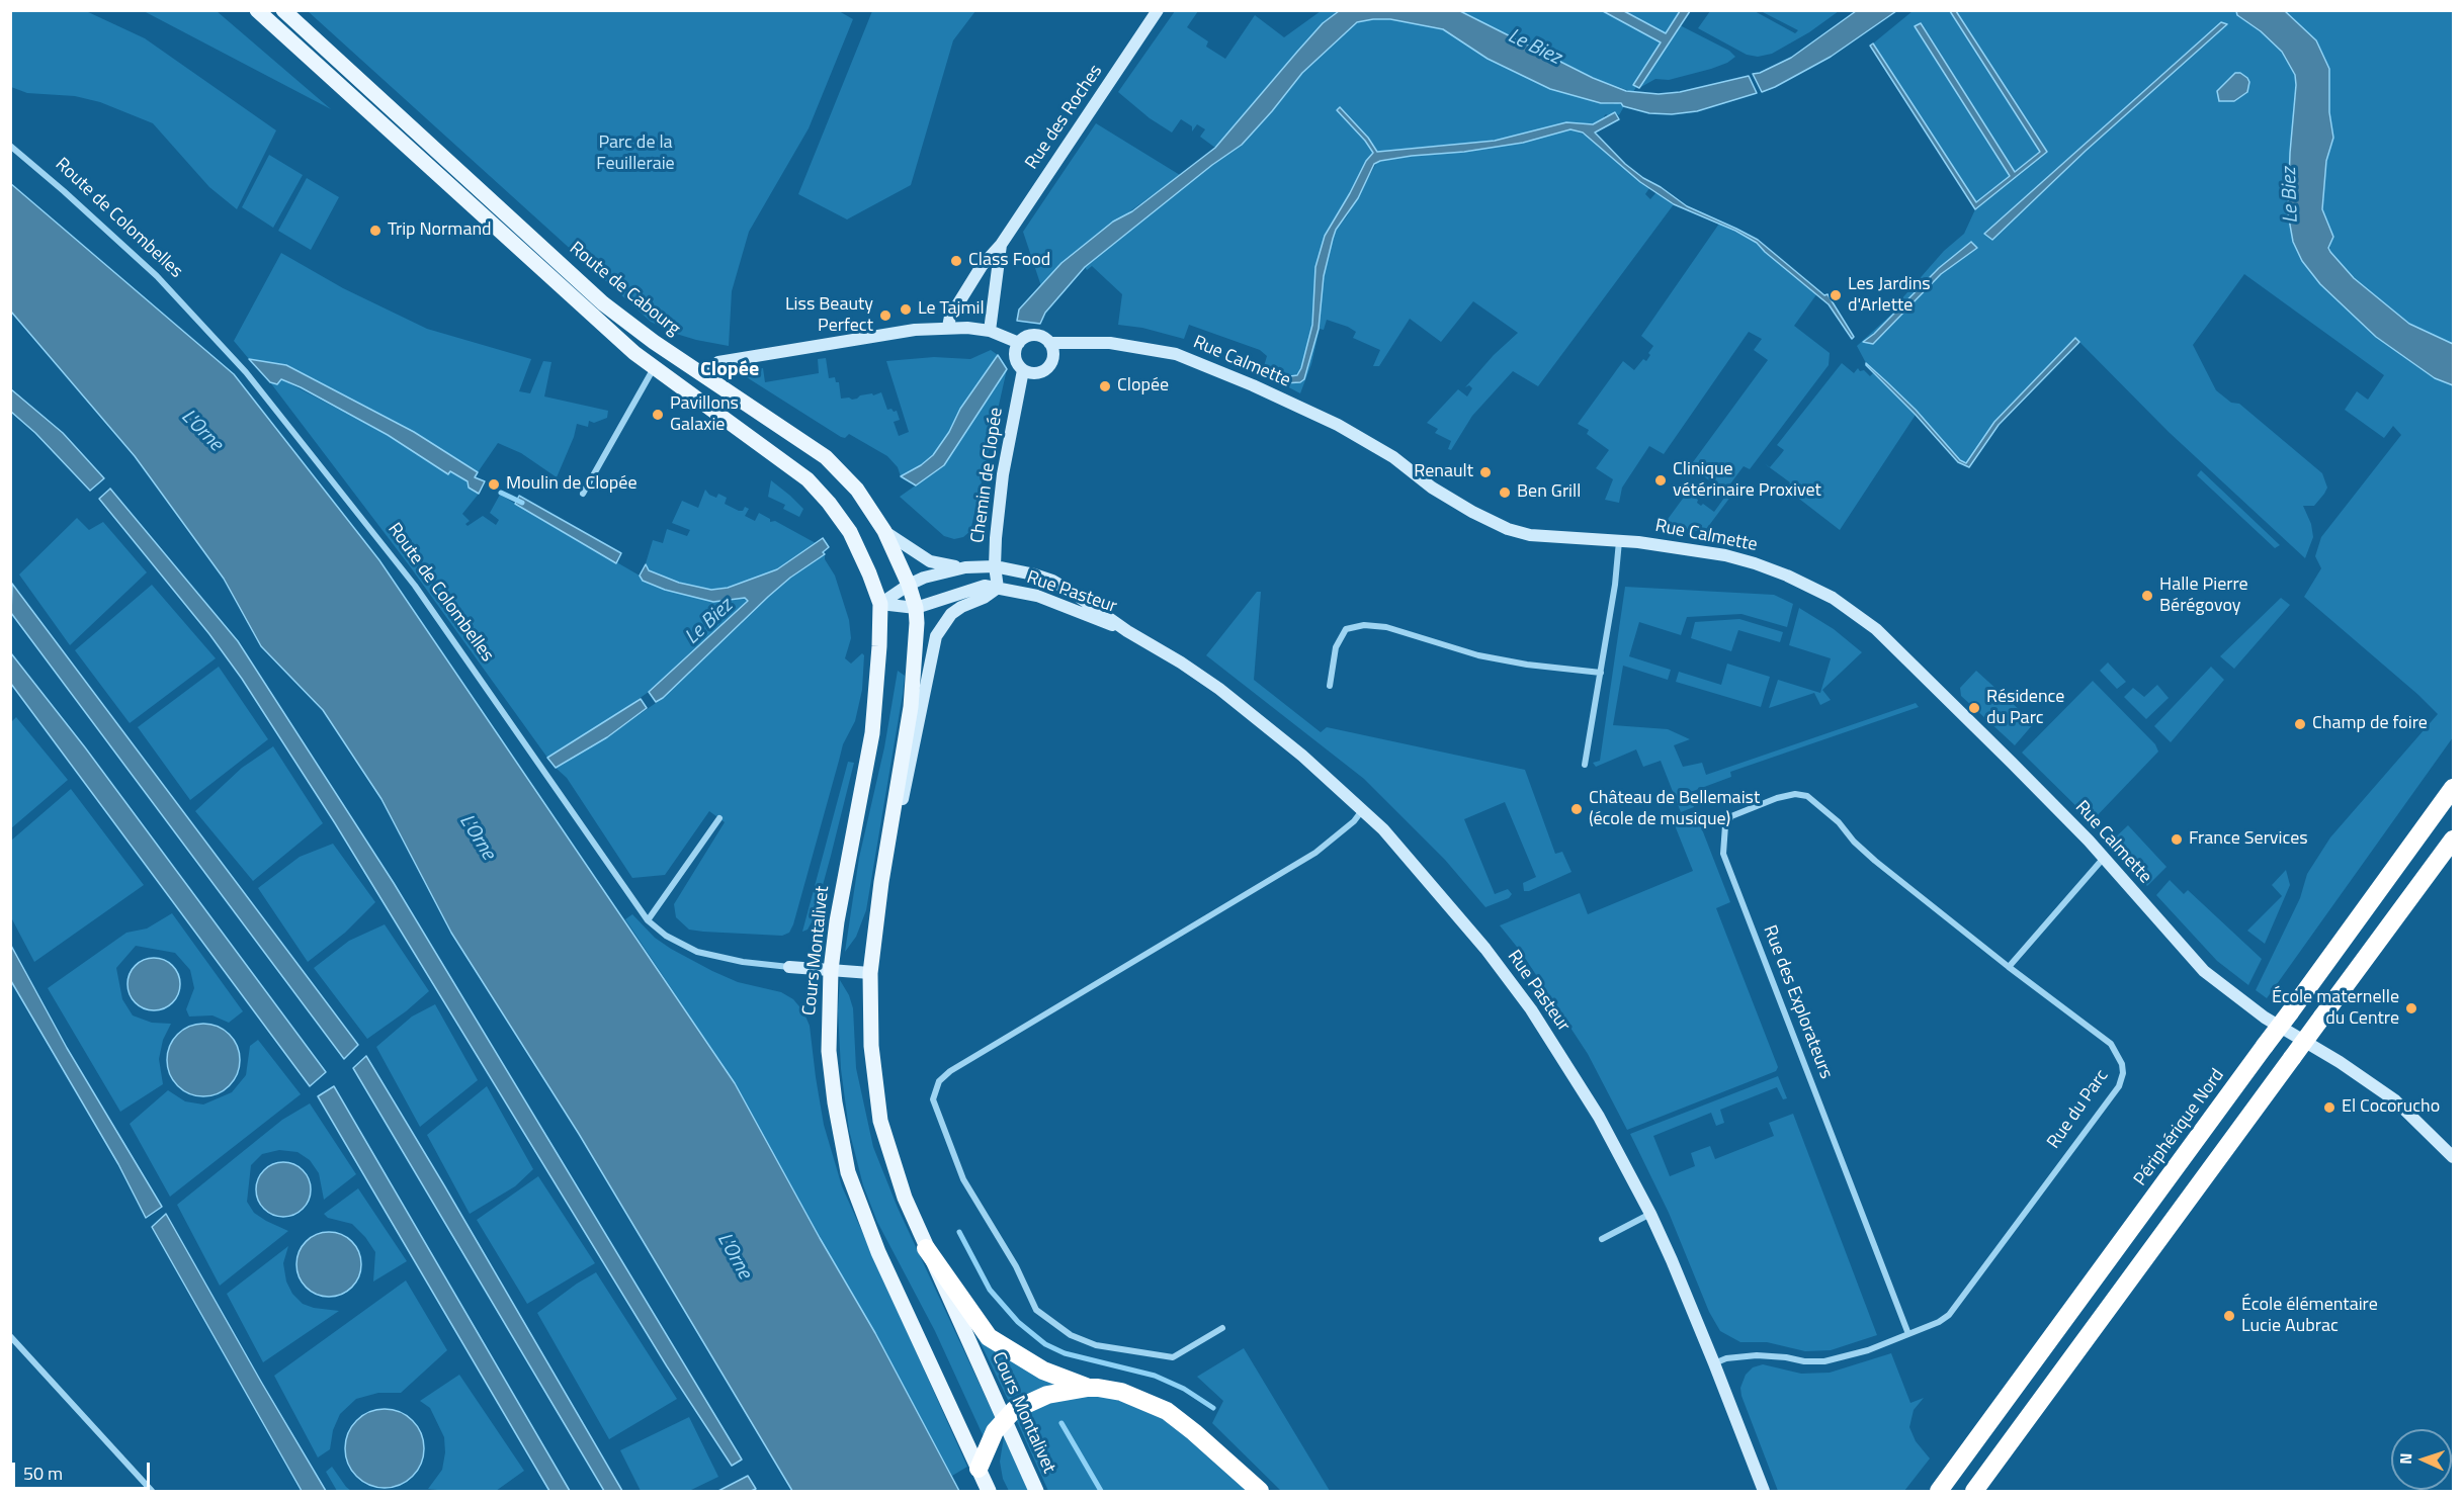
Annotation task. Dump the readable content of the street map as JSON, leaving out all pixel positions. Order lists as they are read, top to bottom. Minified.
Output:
{"streets":{"highway":["Périphérique Nord"],"main road":["Route de Cabourg","Cours Montalivet"],"street":["Rue des Roches","Route de Colombelles","Rue Calmette","Chemin de Clopée","Rue Pasteur","Rue des Explorateurs","Rue du Parc"]},"crossings":[["Route de Colombelles","Cours Montalivet"],["Route de Cabourg","Rue Pasteur"],["Route de Cabourg","Cours Montalivet"],["Rue Calmette","Chemin de Clopée"],["Chemin de Clopée","Rue Pasteur"],["Rue Pasteur","Cours Montalivet"],["Rue des Explorateurs","Rue du Parc"]],"districts":["Clopée"],"water":["Le Biez","L'Orne"],"parks":["Parc de la Feuilleraie"],"places":["Trip Normand","Class Food","Les Jardins d'Arlette","Le Tajmil","Liss Beauty Perfect","Clopée","Pavillons Galaxie","Renault","Clinique vétérinaire Proxivet","Moulin de Clopée","Ben Grill","Halle Pierre Bérégovoy","Résidence du Parc","Champ de foire","Château de Bellemaist (école de musique)","France Services","École maternelle du Centre","El Cocorucho","École élémentaire Lucie Aubrac"],"scale_bar":"50 m","north":"left"}
